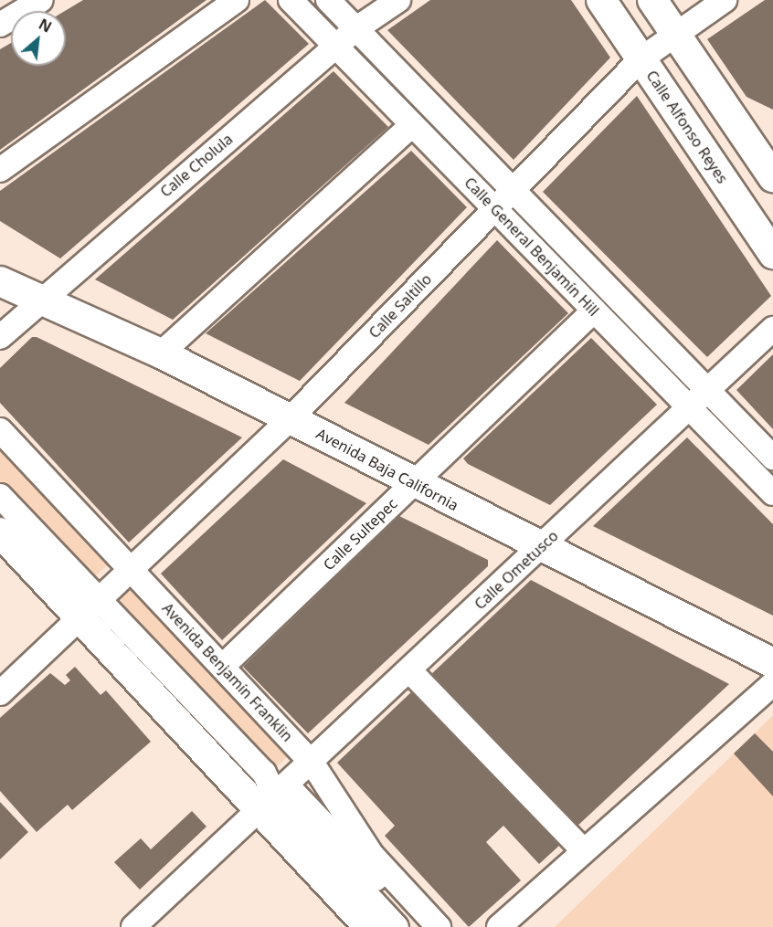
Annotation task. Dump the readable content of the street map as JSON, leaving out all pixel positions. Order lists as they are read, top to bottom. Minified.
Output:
{"streets":{"main road":["Calle Alfonso Reyes","Avenida Baja California"],"street":["Calle Cholula","Calle General Benjamín Hill","Calle Saltillo","Calle Sultepec","Calle Ometusco","Avenida Benjamín Franklin"]},"crossings":[["Calle Alfonso Reyes","Calle Saltillo"],["Calle Cholula","Calle General Benjamín Hill"],["Calle Cholula","Avenida Baja California"],["Calle General Benjamín Hill","Calle Saltillo"],["Calle General Benjamín Hill","Calle Sultepec"],["Calle General Benjamín Hill","Calle Ometusco"],["Calle Saltillo","Avenida Baja California"],["Calle Saltillo","Avenida Benjamín Franklin"],["Avenida Baja California","Calle Sultepec"],["Avenida Baja California","Calle Ometusco"],["Calle Sultepec","Avenida Benjamín Franklin"],["Calle Ometusco","Avenida Benjamín Franklin"]],"north":"top right"}
